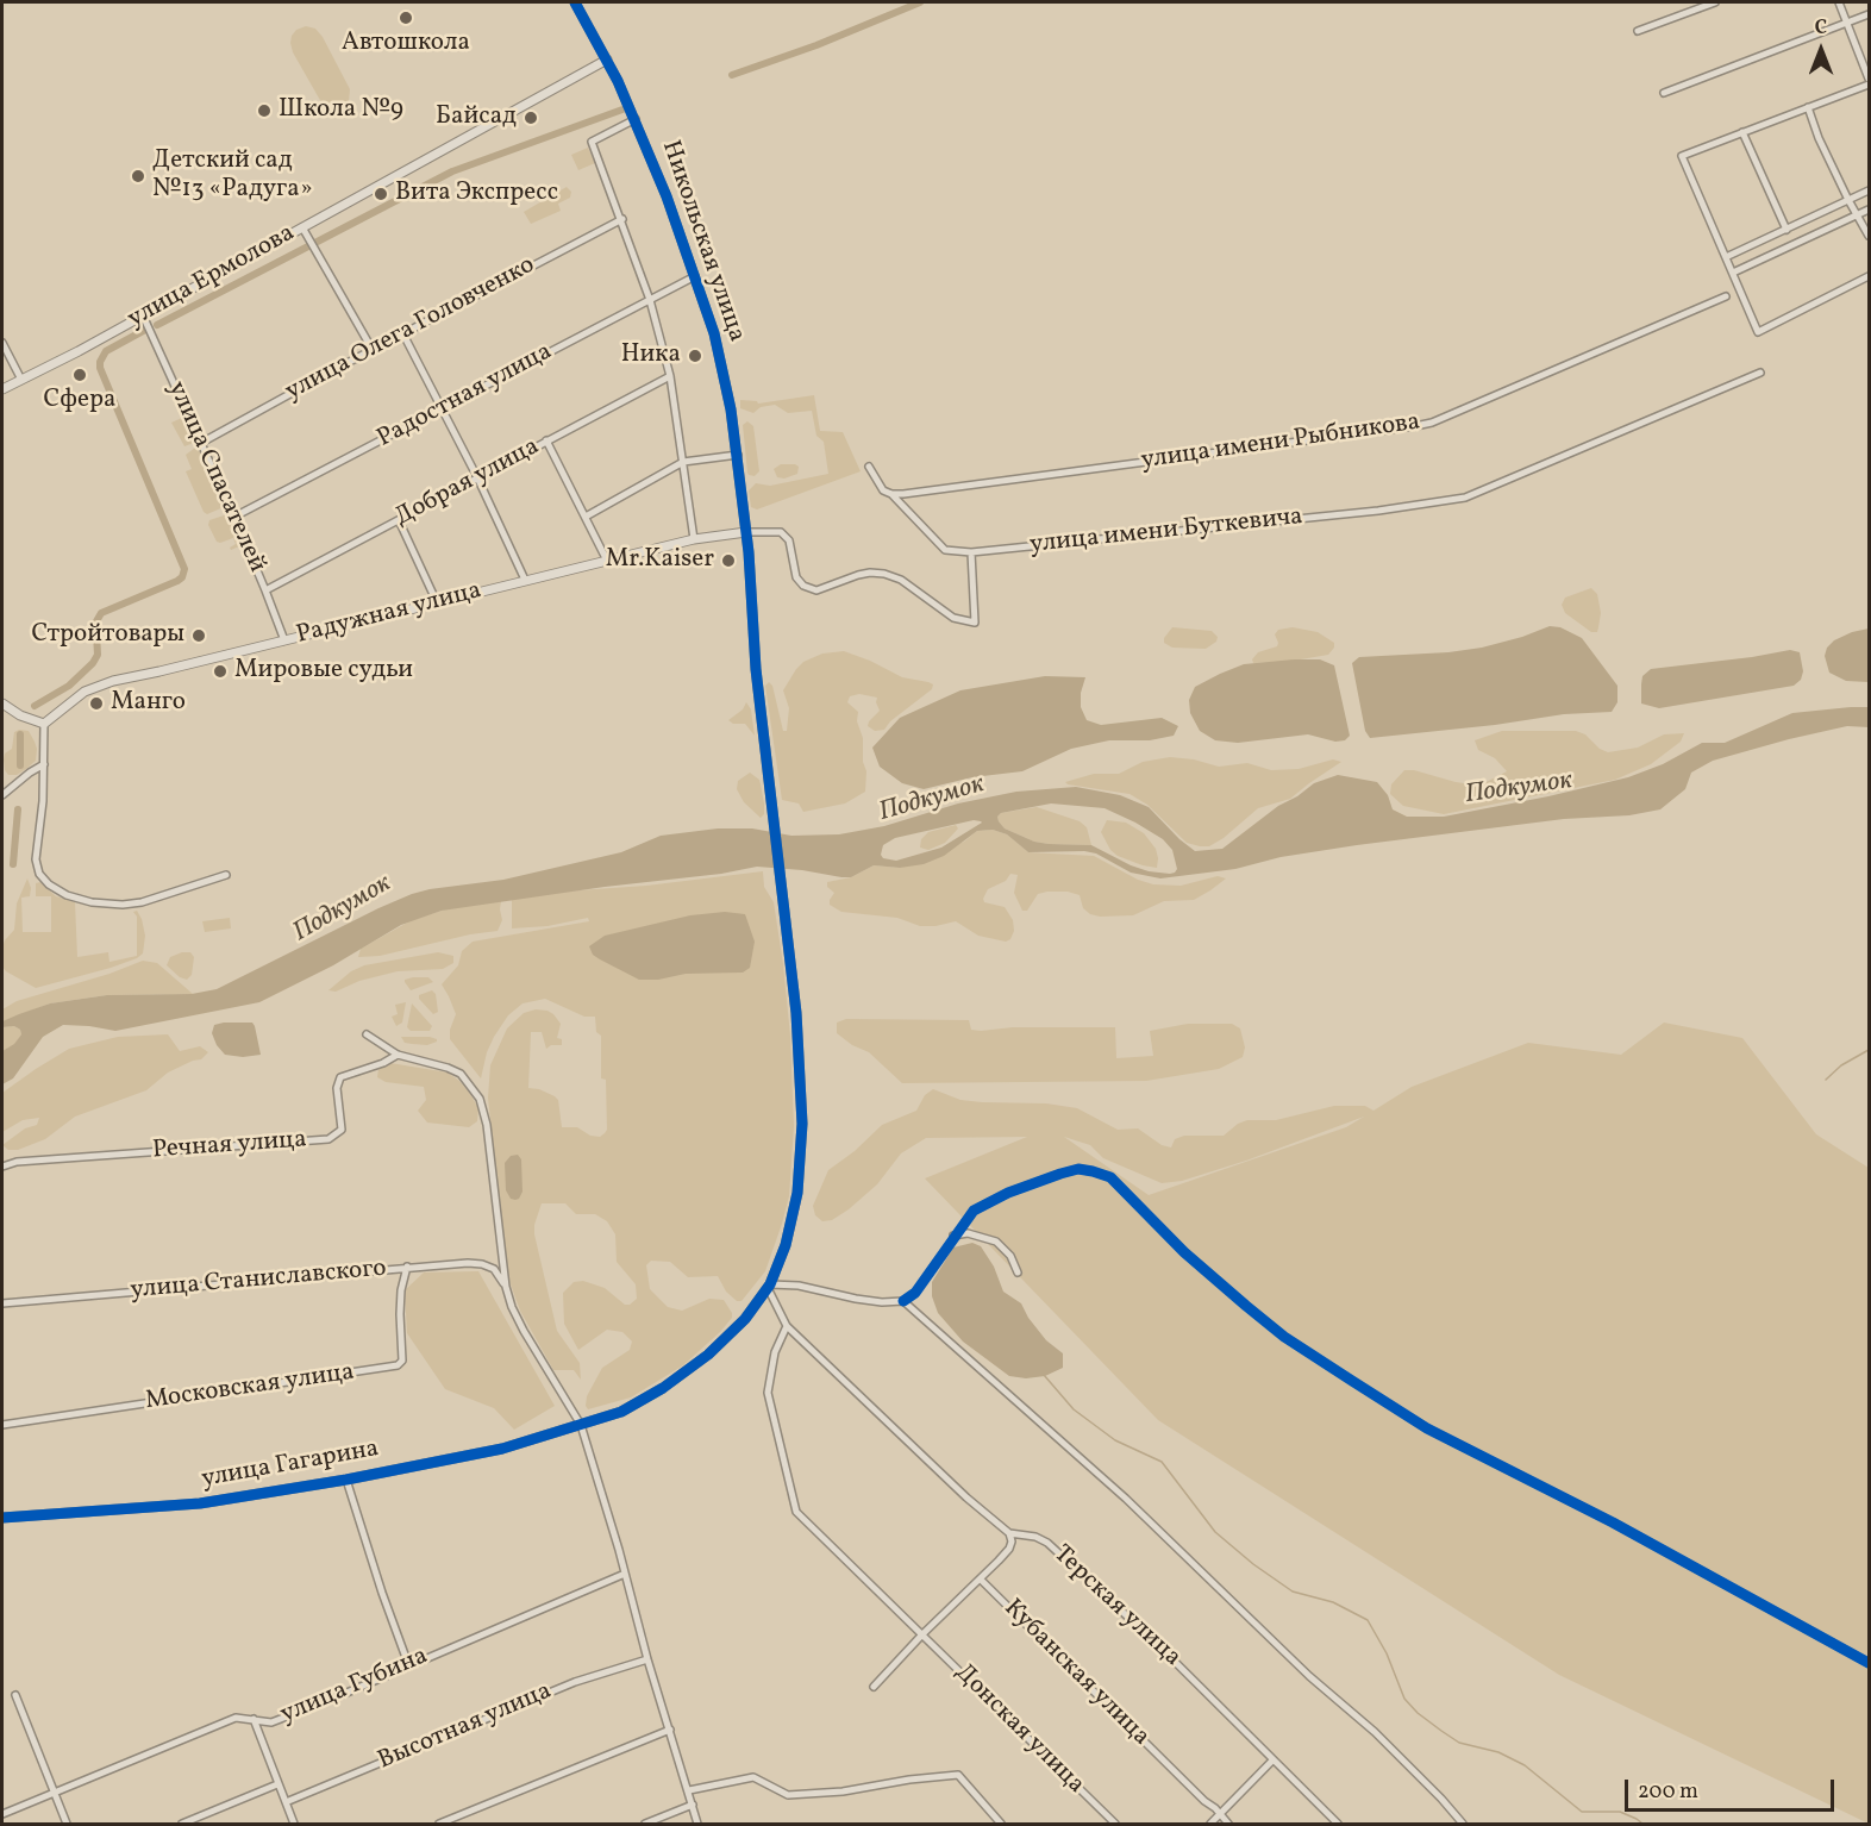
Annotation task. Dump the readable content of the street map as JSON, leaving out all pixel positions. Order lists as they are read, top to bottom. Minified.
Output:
{"streets":{"street":["Никольская улица","улица Ермолова","улица Олега Головченко","Радостная улица","улица имени Рыбникова","улица Спасателей","Добрая улица","улица имени Буткевича","Радужная улица","Речная улица","улица Станиславского","Московская улица","улица Гагарина","Терская улица","Кубанская улица","улица Губина","Высотная улица","Донская улица"]},"crossings":[["Никольская улица","улица Ермолова"],["Никольская улица","Радостная улица"],["Никольская улица","Радужная улица"],["Никольская улица","улица Гагарина"],["улица Ермолова","улица Спасателей"],["улица Олега Головченко","улица Спасателей"],["Радостная улица","улица Спасателей"],["улица имени Рыбникова","улица имени Буткевича"],["улица Спасателей","Добрая улица"],["улица Спасателей","Радужная улица"],["улица Станиславского","Московская улица"],["улица Гагарина","Терская улица"],["Кубанская улица","Донская улица"]],"water":["Подкумок"],"places":["Автошкола","Школа №9","Байсад","Детский сад №13 «Радуга»","Вита Экспресс","Ника","Сфера","Mr.Kaiser","Стройтовары","Мировые судьи","Манго"],"scale_bar":"200 m","north":"top"}
